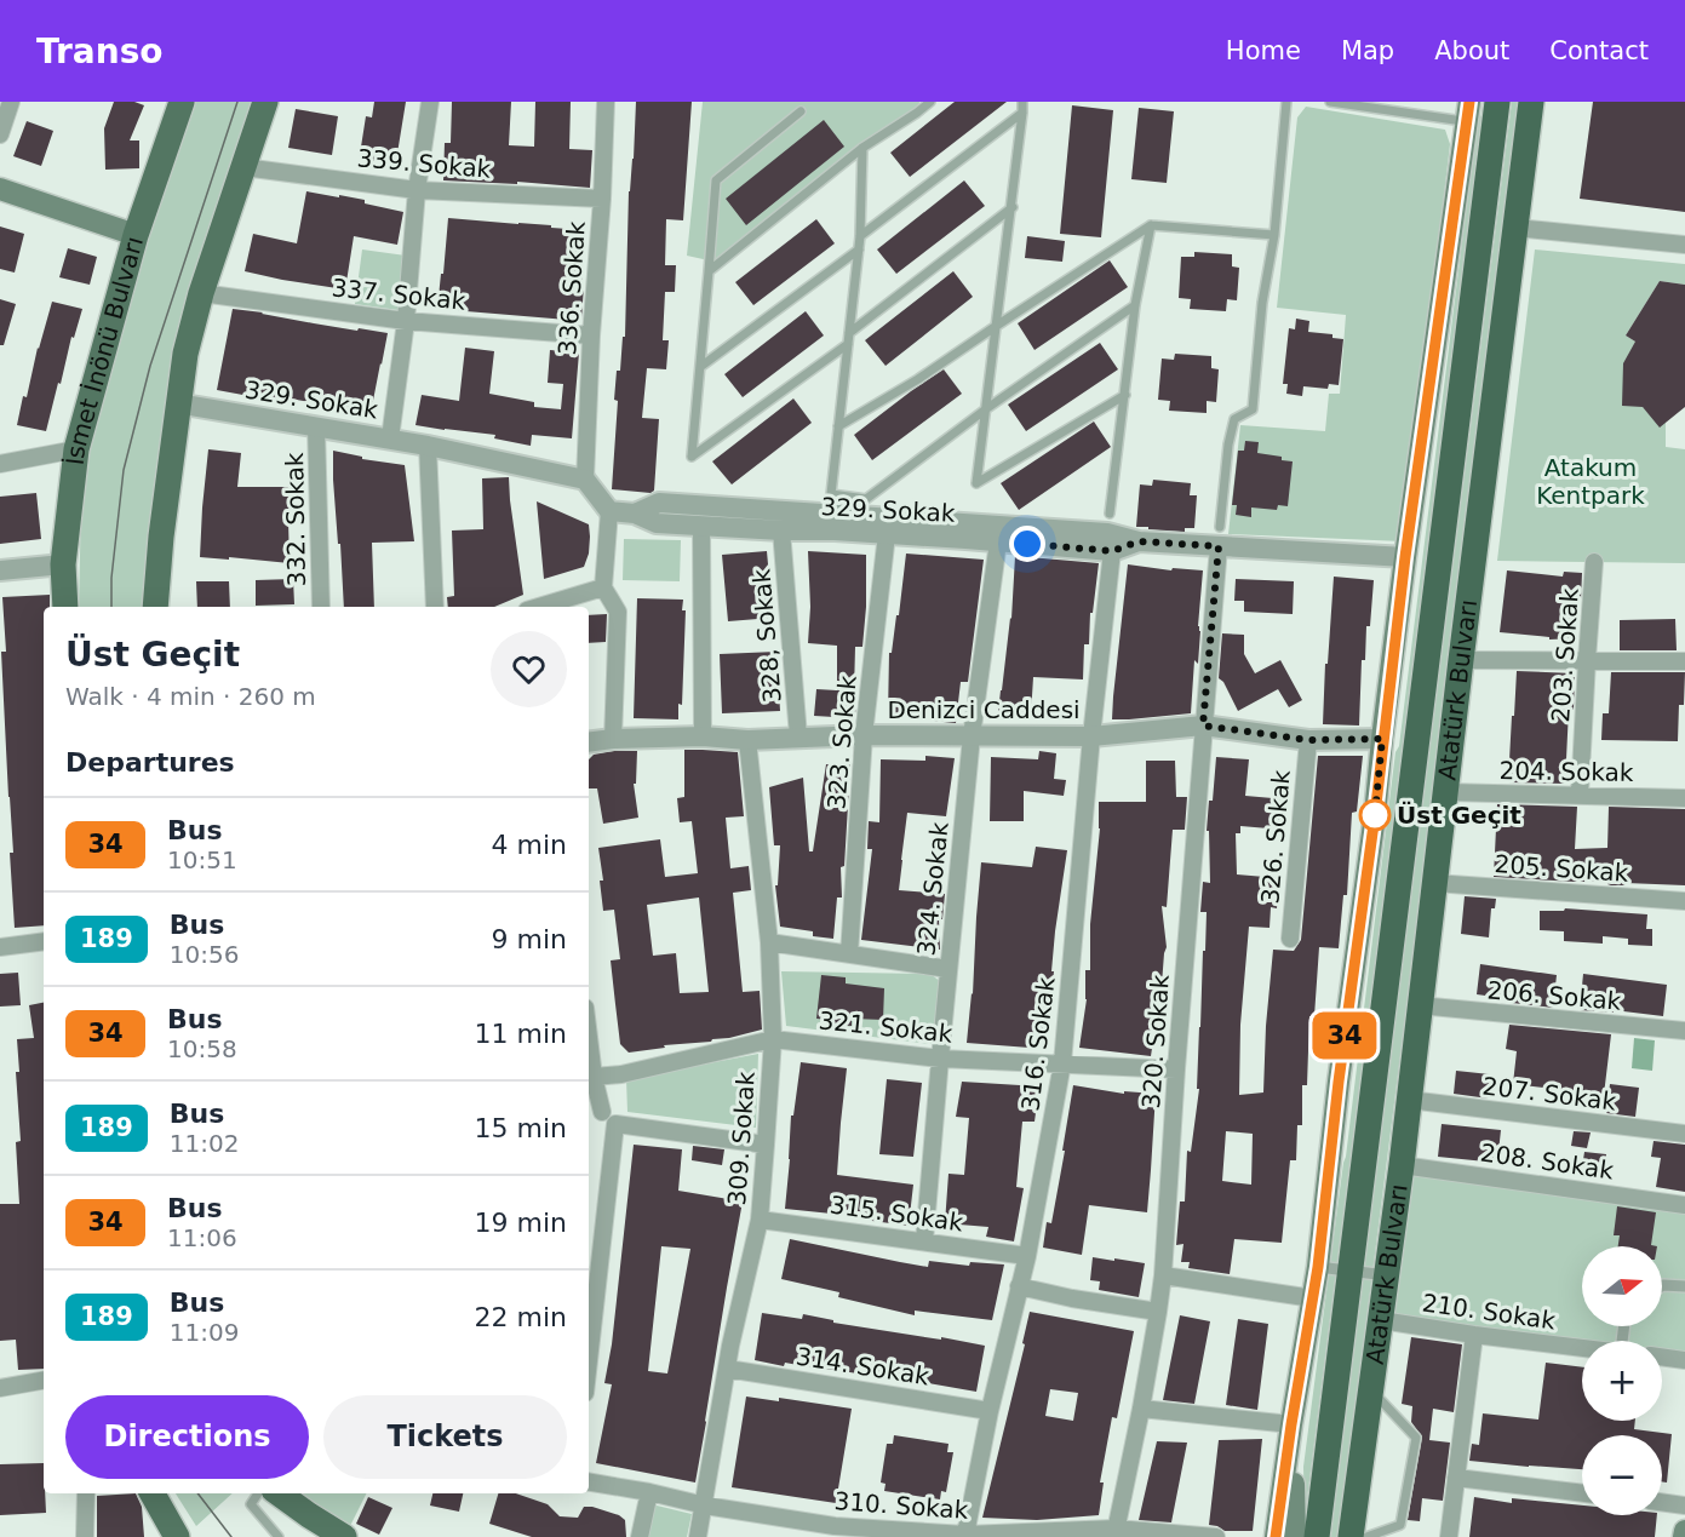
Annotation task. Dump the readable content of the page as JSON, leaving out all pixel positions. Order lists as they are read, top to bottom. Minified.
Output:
{"streets":{"highway":["Atatürk Bulvarı"],"main road":["İsmet İnönü Bulvarı"],"street":["339. Sokak","336. Sokak","337. Sokak","329. Sokak","332. Sokak","328, Sokak","203. Sokak","Denizci Caddesi","323. Sokak","204. Sokak","326. Sokak","205. Sokak","324. Sokak","206. Sokak","321. Sokak","320. Sokak","316. Sokak","207. Sokak","309. Sokak","208. Sokak","315. Sokak","210. Sokak","314. Sokak","310. Sokak"]},"crossings":[["339. Sokak","336. Sokak"],["336. Sokak","337. Sokak"],["336. Sokak","329. Sokak"],["329. Sokak","332. Sokak"],["329. Sokak","328, Sokak"],["329. Sokak","323. Sokak"],["329. Sokak","324. Sokak"],["329. Sokak","320. Sokak"],["329. Sokak","316. Sokak"],["328, Sokak","Denizci Caddesi"],["203. Sokak","204. Sokak"],["Atatürk Bulvarı","204. Sokak"],["Atatürk Bulvarı","205. Sokak"],["Atatürk Bulvarı","206. Sokak"],["Atatürk Bulvarı","207. Sokak"],["Atatürk Bulvarı","208. Sokak"],["Atatürk Bulvarı","210. Sokak"],["Denizci Caddesi","323. Sokak"],["Denizci Caddesi","326. Sokak"],["Denizci Caddesi","324. Sokak"],["Denizci Caddesi","320. Sokak"],["Denizci Caddesi","316. Sokak"],["Denizci Caddesi","309. Sokak"],["324. Sokak","321. Sokak"],["324. Sokak","315. Sokak"],["321. Sokak","320. Sokak"],["321. Sokak","316. Sokak"],["321. Sokak","309. Sokak"],["320. Sokak","310. Sokak"],["316. Sokak","315. Sokak"],["316. Sokak","314. Sokak"],["316. Sokak","310. Sokak"],["309. Sokak","315. Sokak"],["309. Sokak","314. Sokak"],["309. Sokak","310. Sokak"]],"parks":["Atakum Kentpark"],"places":["Üst Geçit"],"lines":["bus line 34"],"north":"right","page":{"header":"Transo","nav":["Home","Map","About","Contact"],"on_map":"34","heading":[["Üst Geçit","Walk · 4 min · 260 m"],"Departures"],"list":[{"mark":"34","name":"Bus","note":"10:51","value":"4 min"},{"mark":"189","name":"Bus","note":"10:56","value":"9 min"},{"mark":"34","name":"Bus","note":"10:58","value":"11 min"},{"mark":"189","name":"Bus","note":"11:02","value":"15 min"},{"mark":"34","name":"Bus","note":"11:06","value":"19 min"},{"mark":"189","name":"Bus","note":"11:09","value":"22 min"}],"map_buttons":["+","−"],"buttons":["Directions","Tickets"]}}
